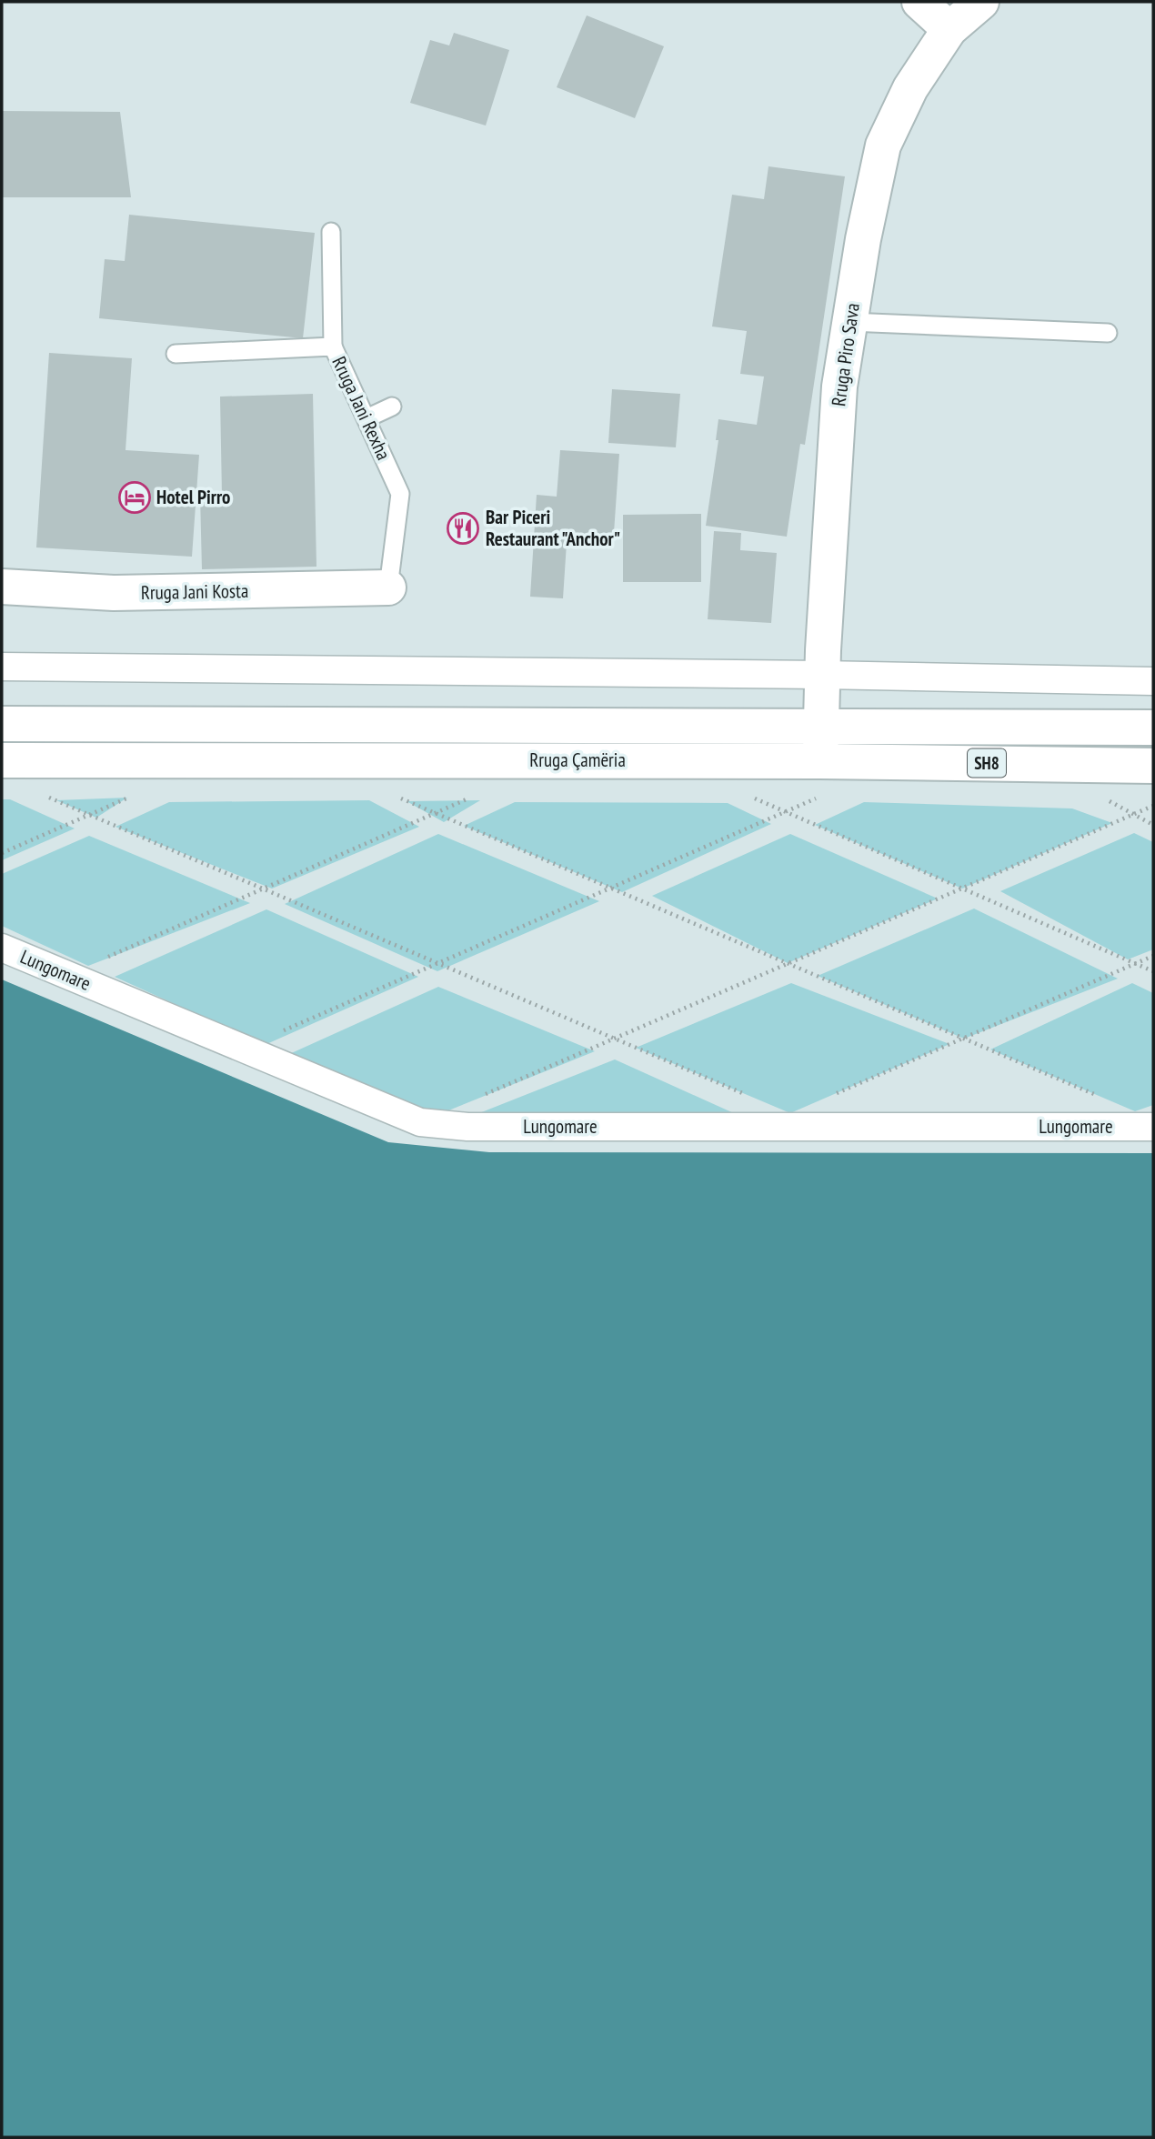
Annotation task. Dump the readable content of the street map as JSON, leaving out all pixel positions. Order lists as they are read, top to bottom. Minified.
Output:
{"streets":{"main road":["Rruga Piro Sava","Rruga Jani Kosta","Rruga Çamëria","SH8"],"street":["Lungomare"],"lane":["Rruga Jani Rexha"]},"crossings":[["Rruga Piro Sava","Rruga Çamëria"],["Rruga Jani Rexha","Rruga Jani Kosta"]],"places":{"hotel":["Hotel Pirro"],"restaurant":["Bar Piceri Restaurant \"Anchor\""]}}
